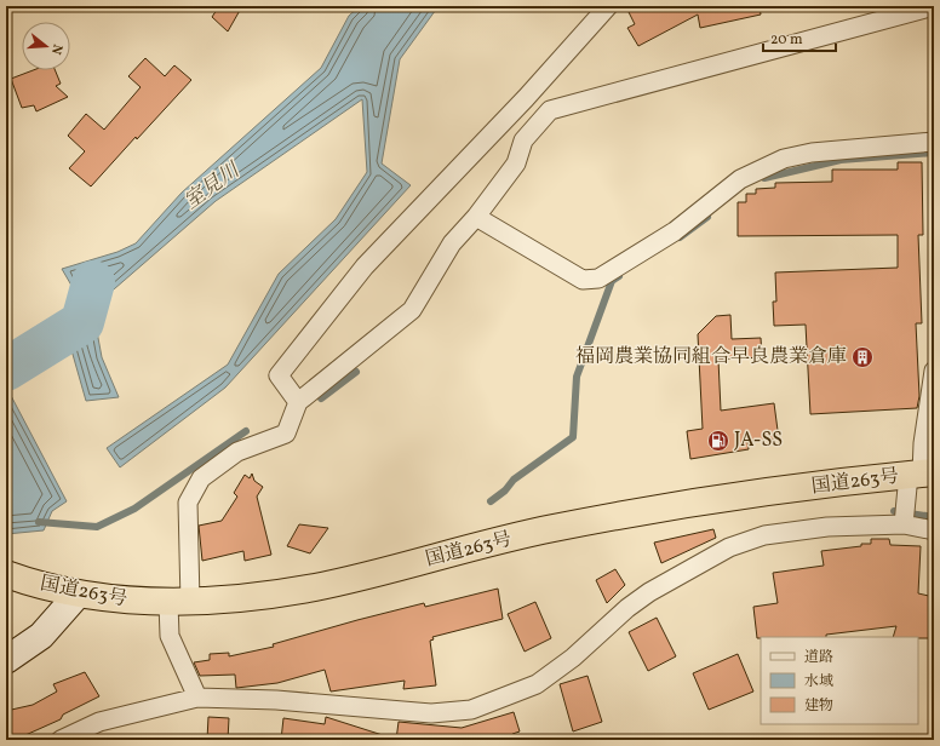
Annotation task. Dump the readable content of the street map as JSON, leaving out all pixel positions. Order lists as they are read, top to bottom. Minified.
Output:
{"streets":{"highway":["国道263号"]},"water":["室見川"],"places":{"building":["福岡農業協同組合早良農業倉庫"],"fuel station":["JA-SS"]},"legend":["道路","水域","建物"],"scale_bar":"20 m","north":"right"}
